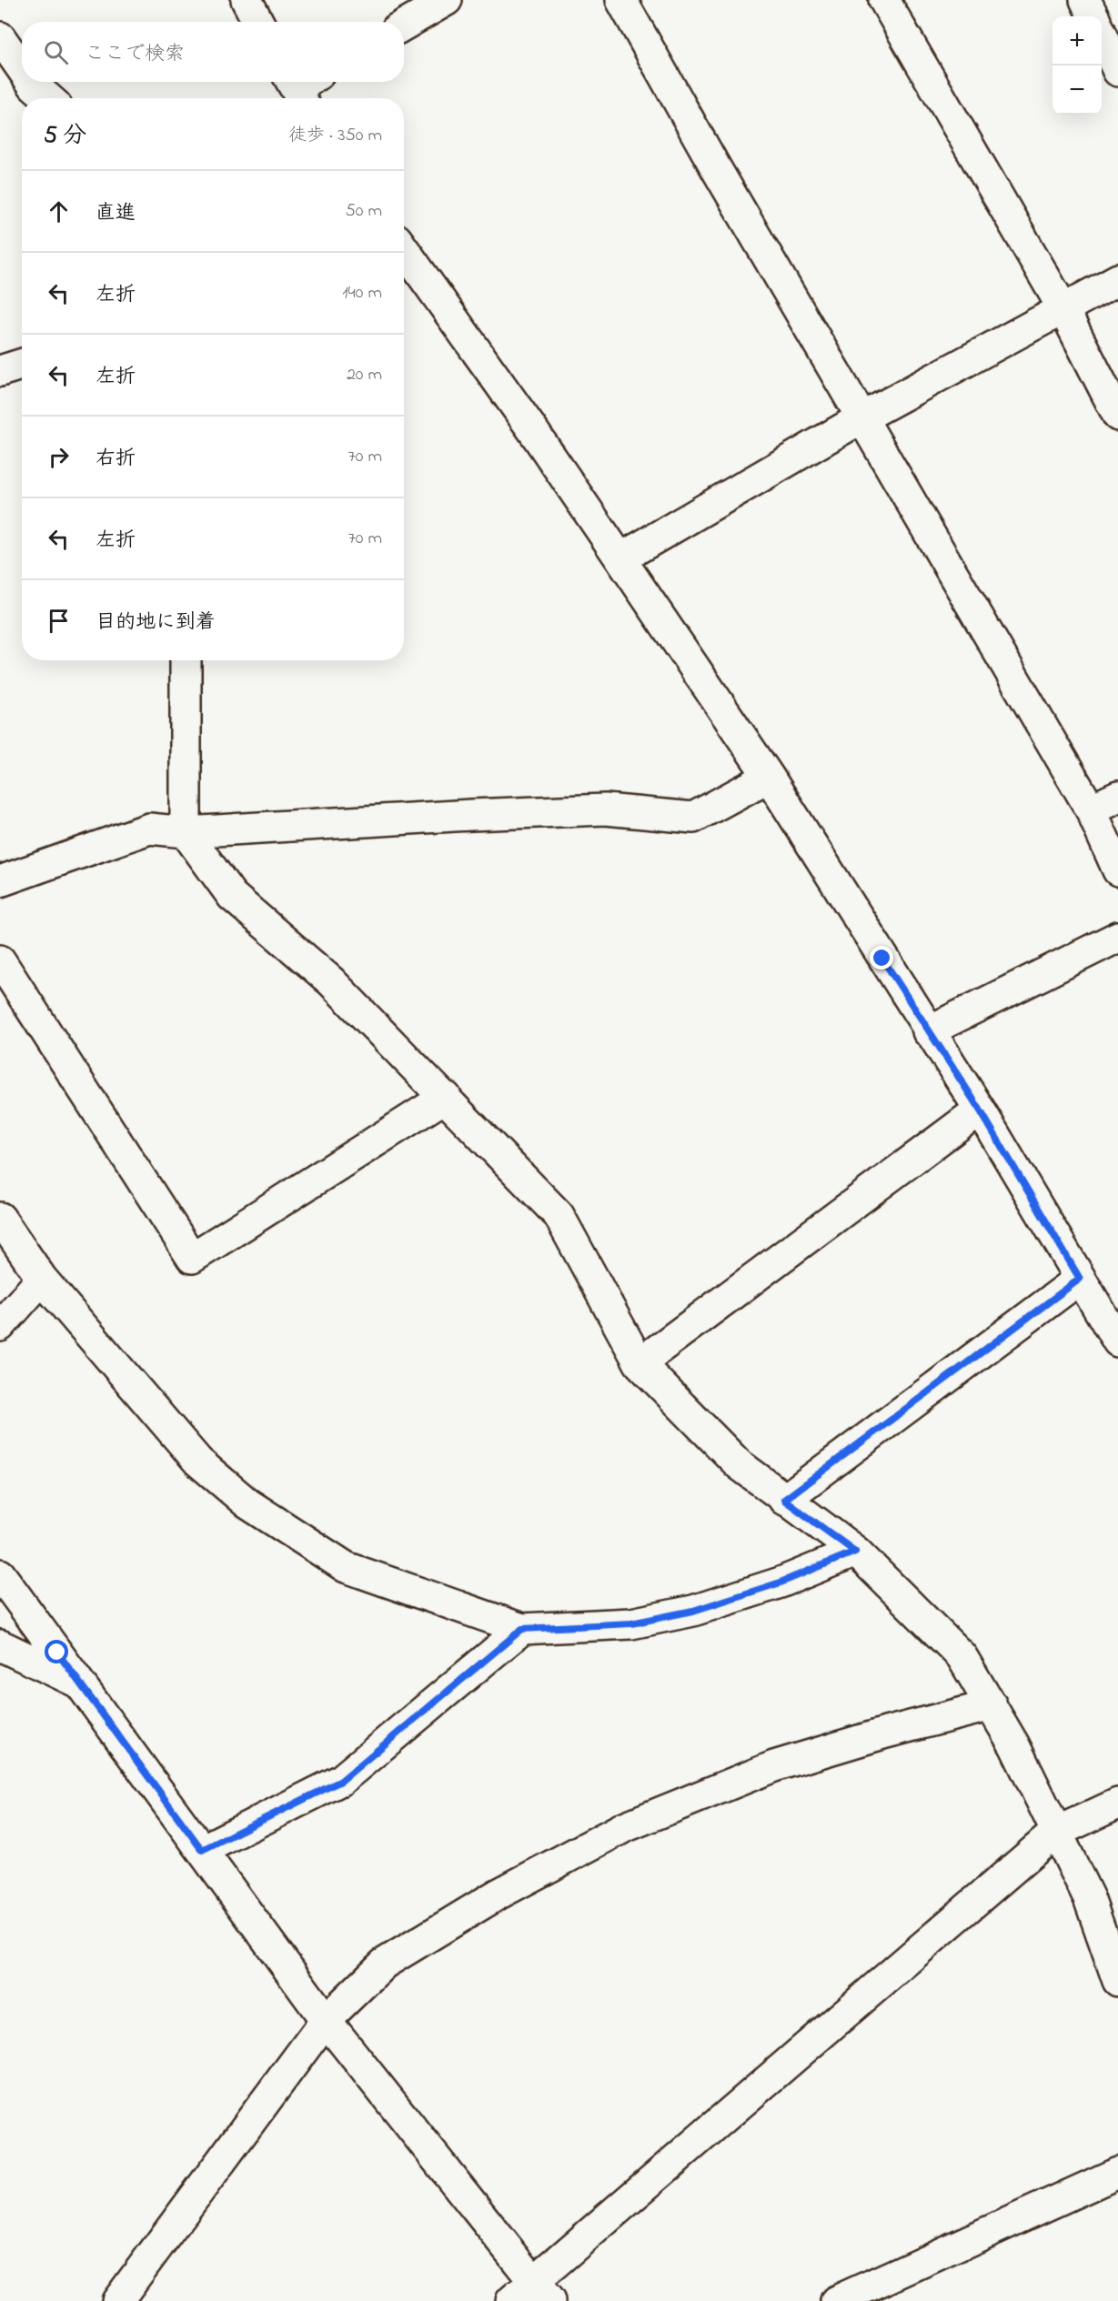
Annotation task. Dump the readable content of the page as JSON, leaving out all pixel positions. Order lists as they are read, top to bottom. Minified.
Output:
{"page":{"map_buttons":["+","−"],"search":"ここで検索","heading":["5 分","徒歩 · 350 m"],"list":[["直進","50 m"],["左折","140 m"],["左折","20 m"],["右折","70 m"],["左折","70 m"],"目的地に到着"]}}
